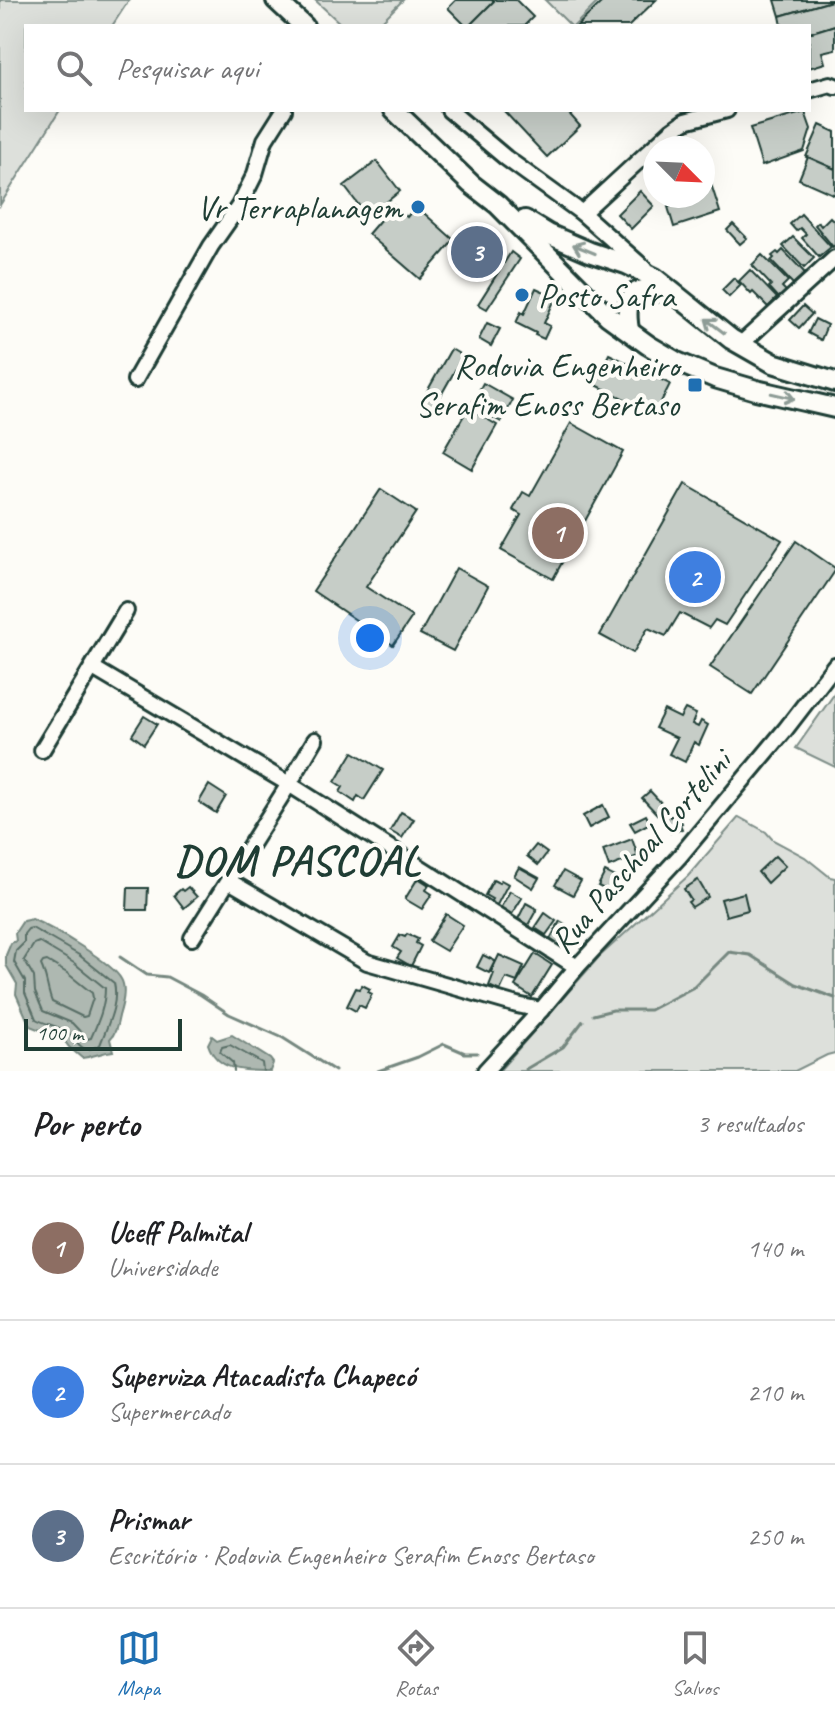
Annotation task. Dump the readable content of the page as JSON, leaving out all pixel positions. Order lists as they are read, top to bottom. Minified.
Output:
{"streets":{"street":["Rua Paschoal Cortelini"]},"districts":["DOM PASCOAL"],"places":{"other":["Vr Terraplanagem","Posto Safra"],"transit":["Rodovia Engenheiro Serafim Enoss Bertaso"]},"scale_bar":"100 m","north":"bottom right","page":{"search":"Pesquisar aqui","pins":["3","1","2"],"scale":"100 m","heading":["Por perto","3 resultados"],"list":[{"mark":"1","name":"Uceff Palmital","note":"Universidade","value":"140 m"},{"mark":"2","name":"Superviza Atacadista Chapecó","note":"Supermercado","value":"210 m"},{"mark":"3","name":"Prismar","note":"Escritório · Rodovia Engenheiro Serafim Enoss Bertaso","value":"250 m"}],"nav":["Mapa","Rotas","Salvos"]}}
